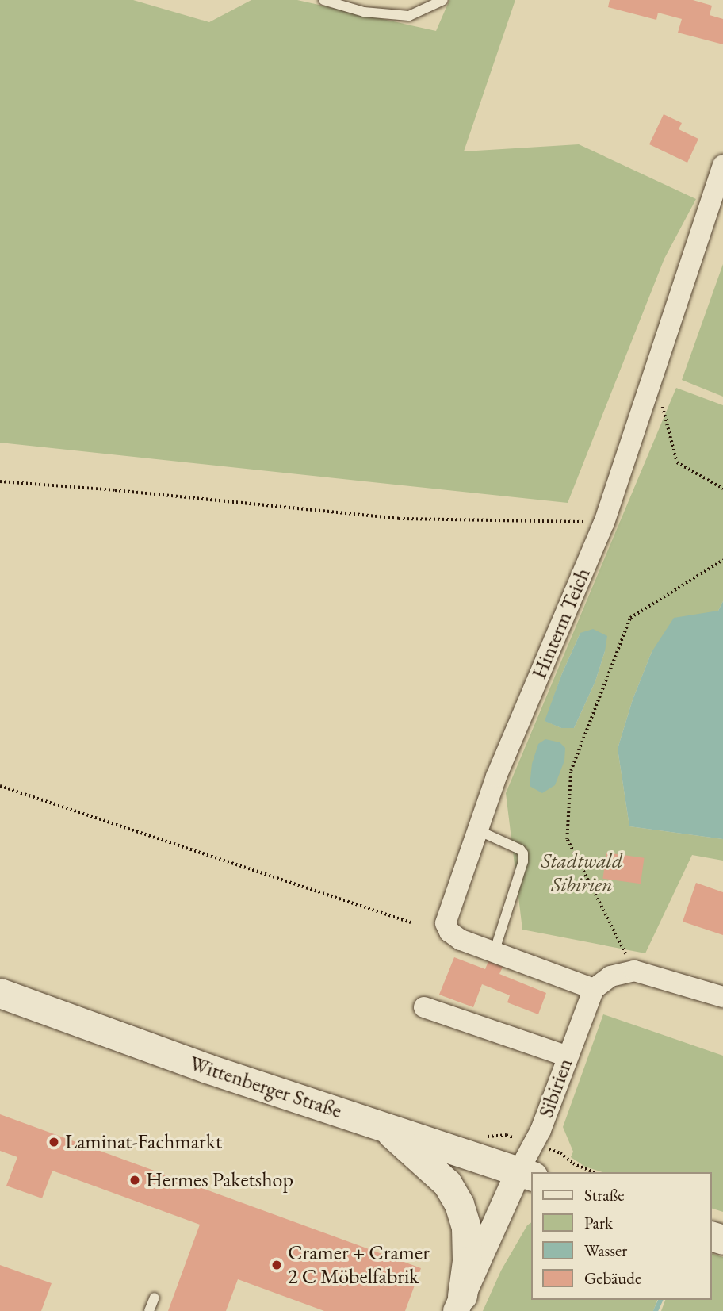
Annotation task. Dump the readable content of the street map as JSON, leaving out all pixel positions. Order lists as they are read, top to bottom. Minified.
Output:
{"streets":{"main road":["Wittenberger Straße"],"street":["Hinterm Teich","Sibirien"]},"crossings":[["Hinterm Teich","Sibirien"],["Wittenberger Straße","Sibirien"]],"parks":["Stadtwald Sibirien"],"places":["Laminat-Fachmarkt","Hermes Paketshop","Cramer + Cramer 2 C Möbelfabrik"],"legend":["Straße","Park","Wasser","Gebäude"]}
